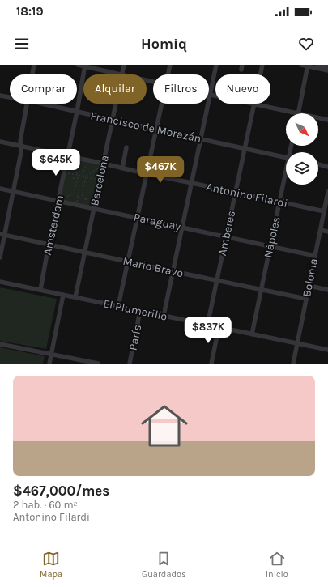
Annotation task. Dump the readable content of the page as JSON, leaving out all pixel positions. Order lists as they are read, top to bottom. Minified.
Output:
{"streets":{"street":["Francisco de Morazán","Barcelona","Antonino Filardi","Paraguay","Amsterdam","Amberes","Nápoles","Mario Bravo","Bolonia","El Plumerillo","París"]},"crossings":[["Francisco de Morazán","Barcelona"],["Francisco de Morazán","Amsterdam"],["Francisco de Morazán","Amberes"],["Barcelona","Antonino Filardi"],["Barcelona","Paraguay"],["Barcelona","Mario Bravo"],["Barcelona","El Plumerillo"],["Antonino Filardi","Amsterdam"],["Antonino Filardi","Amberes"],["Antonino Filardi","Nápoles"],["Antonino Filardi","Bolonia"],["Paraguay","Amsterdam"],["Paraguay","Amberes"],["Paraguay","Nápoles"],["Paraguay","Bolonia"],["Amsterdam","Mario Bravo"],["Amsterdam","El Plumerillo"],["Amberes","Mario Bravo"],["Amberes","El Plumerillo"],["Nápoles","Mario Bravo"],["Nápoles","El Plumerillo"],["Mario Bravo","Bolonia"],["Bolonia","El Plumerillo"],["El Plumerillo","París"]],"north":"bottom right","page":{"status":"18:19","header":"Homiq","chip":["Comprar","Alquilar","Filtros","Nuevo"],"price":["$645K","$467K","$837K"],"list":[{"name":"$467,000/mes","note":"2 hab. · 60 m² · Antonino Filardi"}],"tabs":["Mapa","Guardados","Inicio"]}}
